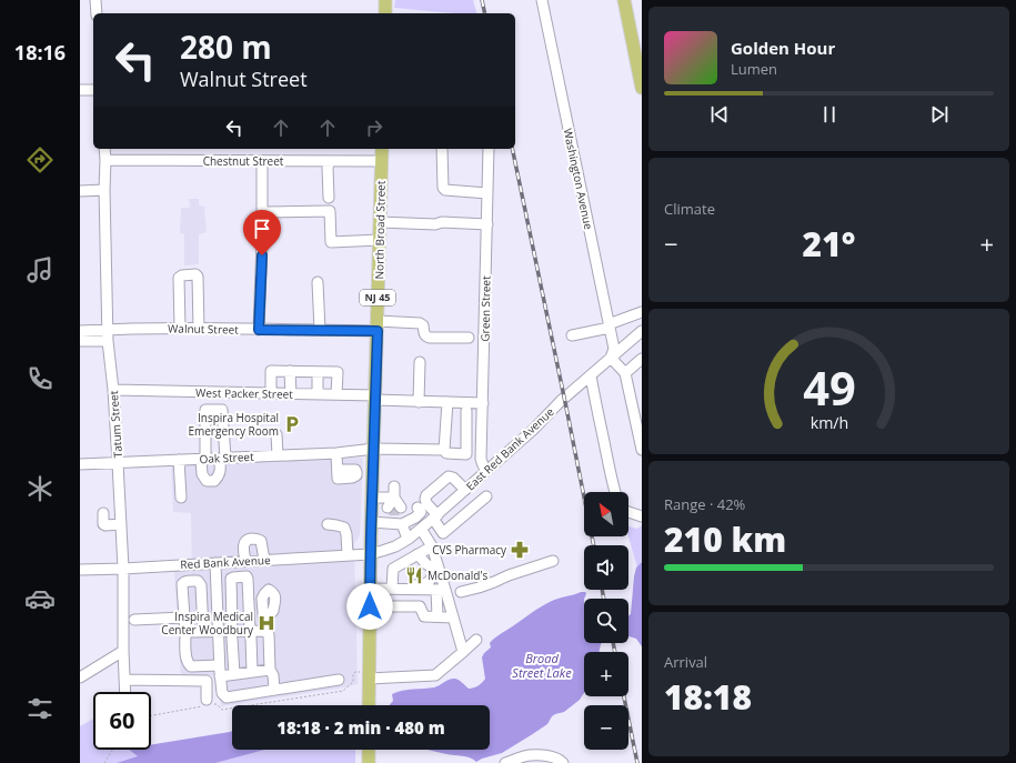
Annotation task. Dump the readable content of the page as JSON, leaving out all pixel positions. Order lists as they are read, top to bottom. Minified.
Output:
{"streets":{"main road":["North Broad Street","NJ 45"],"street":["Chestnut Street","Washington Avenue","Green Street","Walnut Street","West Packer Street","Tatum Street","East Red Bank Avenue","Oak Street","Red Bank Avenue"]},"crossings":[["Chestnut Street","North Broad Street"],["Chestnut Street","Tatum Street"],["Washington Avenue","East Red Bank Avenue"],["North Broad Street","Walnut Street"],["North Broad Street","West Packer Street"],["North Broad Street","East Red Bank Avenue"],["North Broad Street","Oak Street"],["North Broad Street","Red Bank Avenue"],["Green Street","West Packer Street"],["Green Street","East Red Bank Avenue"],["Green Street","Oak Street"],["Walnut Street","Tatum Street"],["West Packer Street","Tatum Street"],["Tatum Street","Oak Street"],["Tatum Street","Red Bank Avenue"],["East Red Bank Avenue","Red Bank Avenue"]],"water":["Broad Street Lake"],"places":{"parking":["Inspira Hospital Emergency Room"],"pharmacy":["CVS Pharmacy"],"restaurant":["McDonald's"],"hospital":["Inspira Medical Center Woodbury"]},"north":"top left","page":{"tabs":"18:16","turn":["280 m","Walnut Street"],"song":["Golden Hour","Lumen"],"tile":["Climate",["Range · 42%","210 km"],["Arrival","18:18"]],"heat":["−","21°","+"],"map_buttons":["+","−"],"limit":"60","trip":"18:18 · 2 min · 480 m","gauge":["49","km/h"]}}
